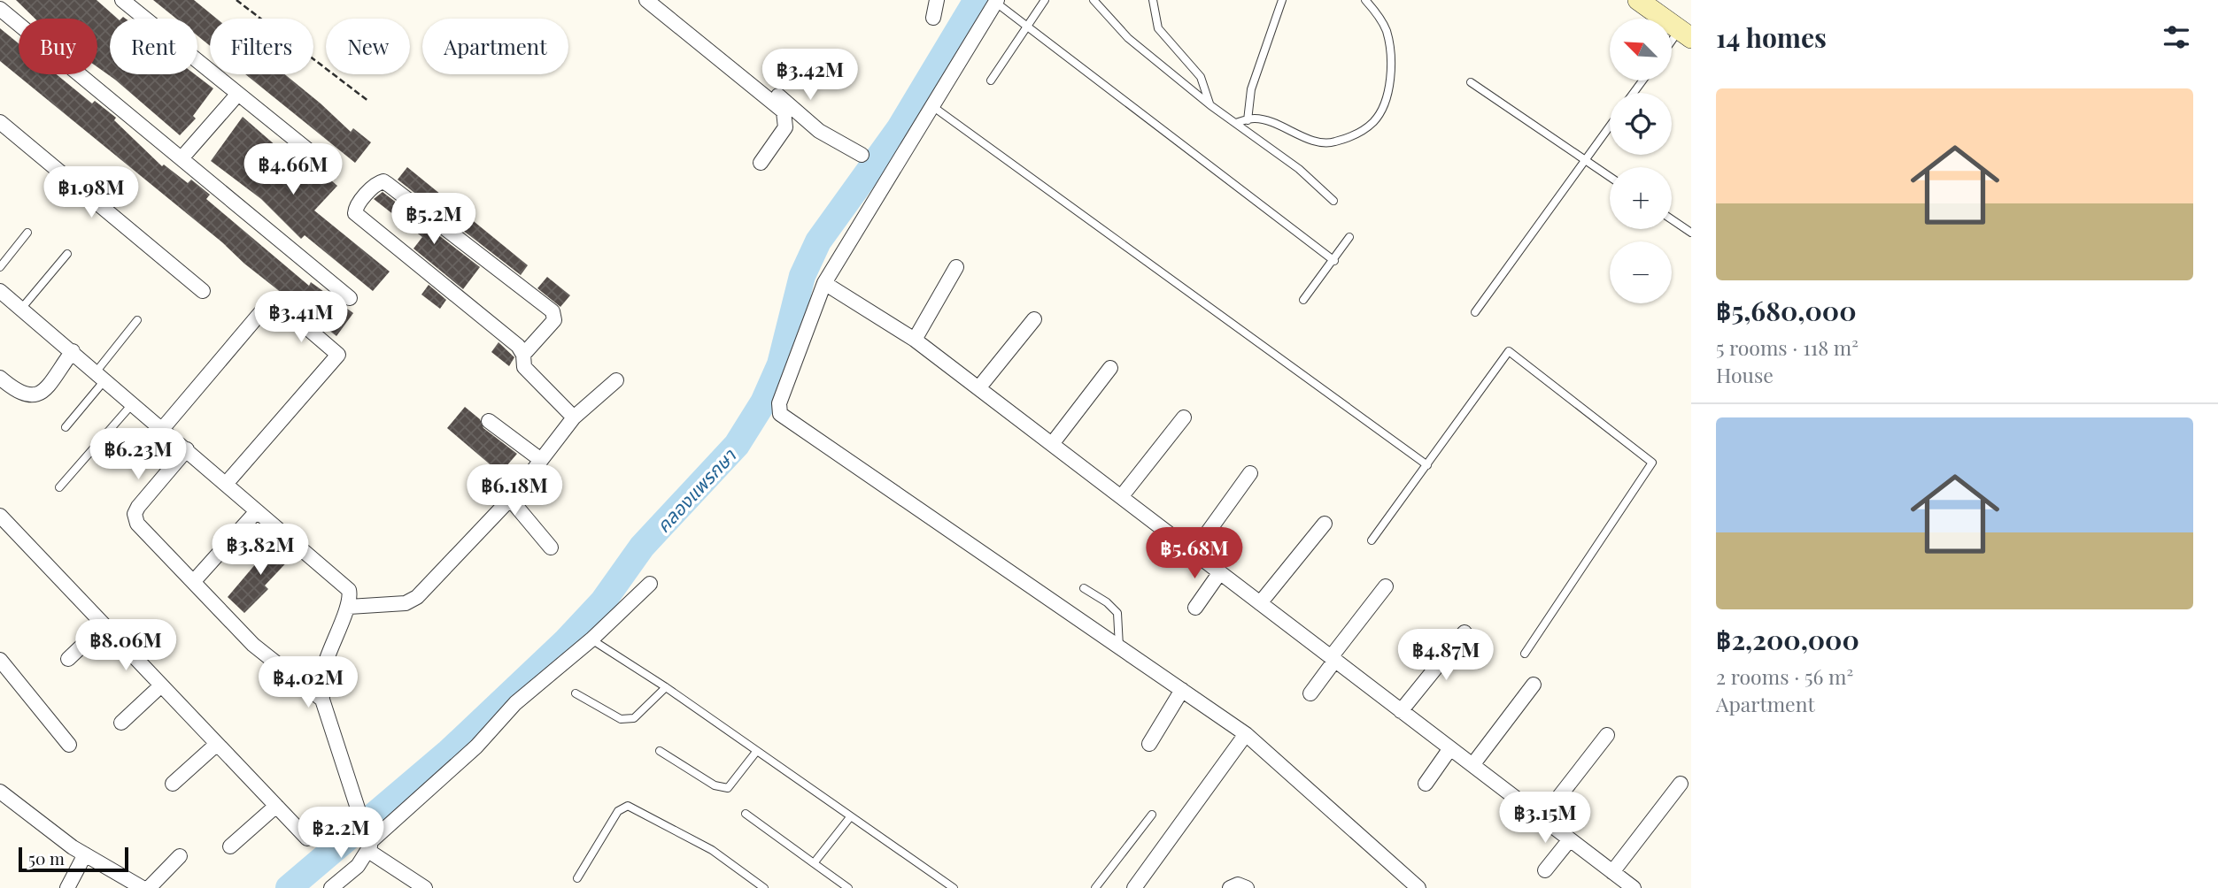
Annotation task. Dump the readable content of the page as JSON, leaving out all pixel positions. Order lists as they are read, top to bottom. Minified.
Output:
{"water":["คลองแพรกษา"],"scale_bar":"50 m","north":"top left","page":{"heading":"14 homes","map_buttons":["+","−"],"chip":["Buy","Rent","Filters","New","Apartment"],"price":["฿3.42M","฿4.66M","฿1.98M","฿5.2M","฿3.41M","฿6.23M","฿6.18M","฿3.82M","฿5.68M","฿8.06M","฿4.87M","฿4.02M","฿3.15M","฿2.2M"],"list":[{"name":"฿5,680,000","note":"5 rooms · 118 m² · House"},{"name":"฿2,200,000","note":"2 rooms · 56 m² · Apartment"}],"scale":"50 m"}}
